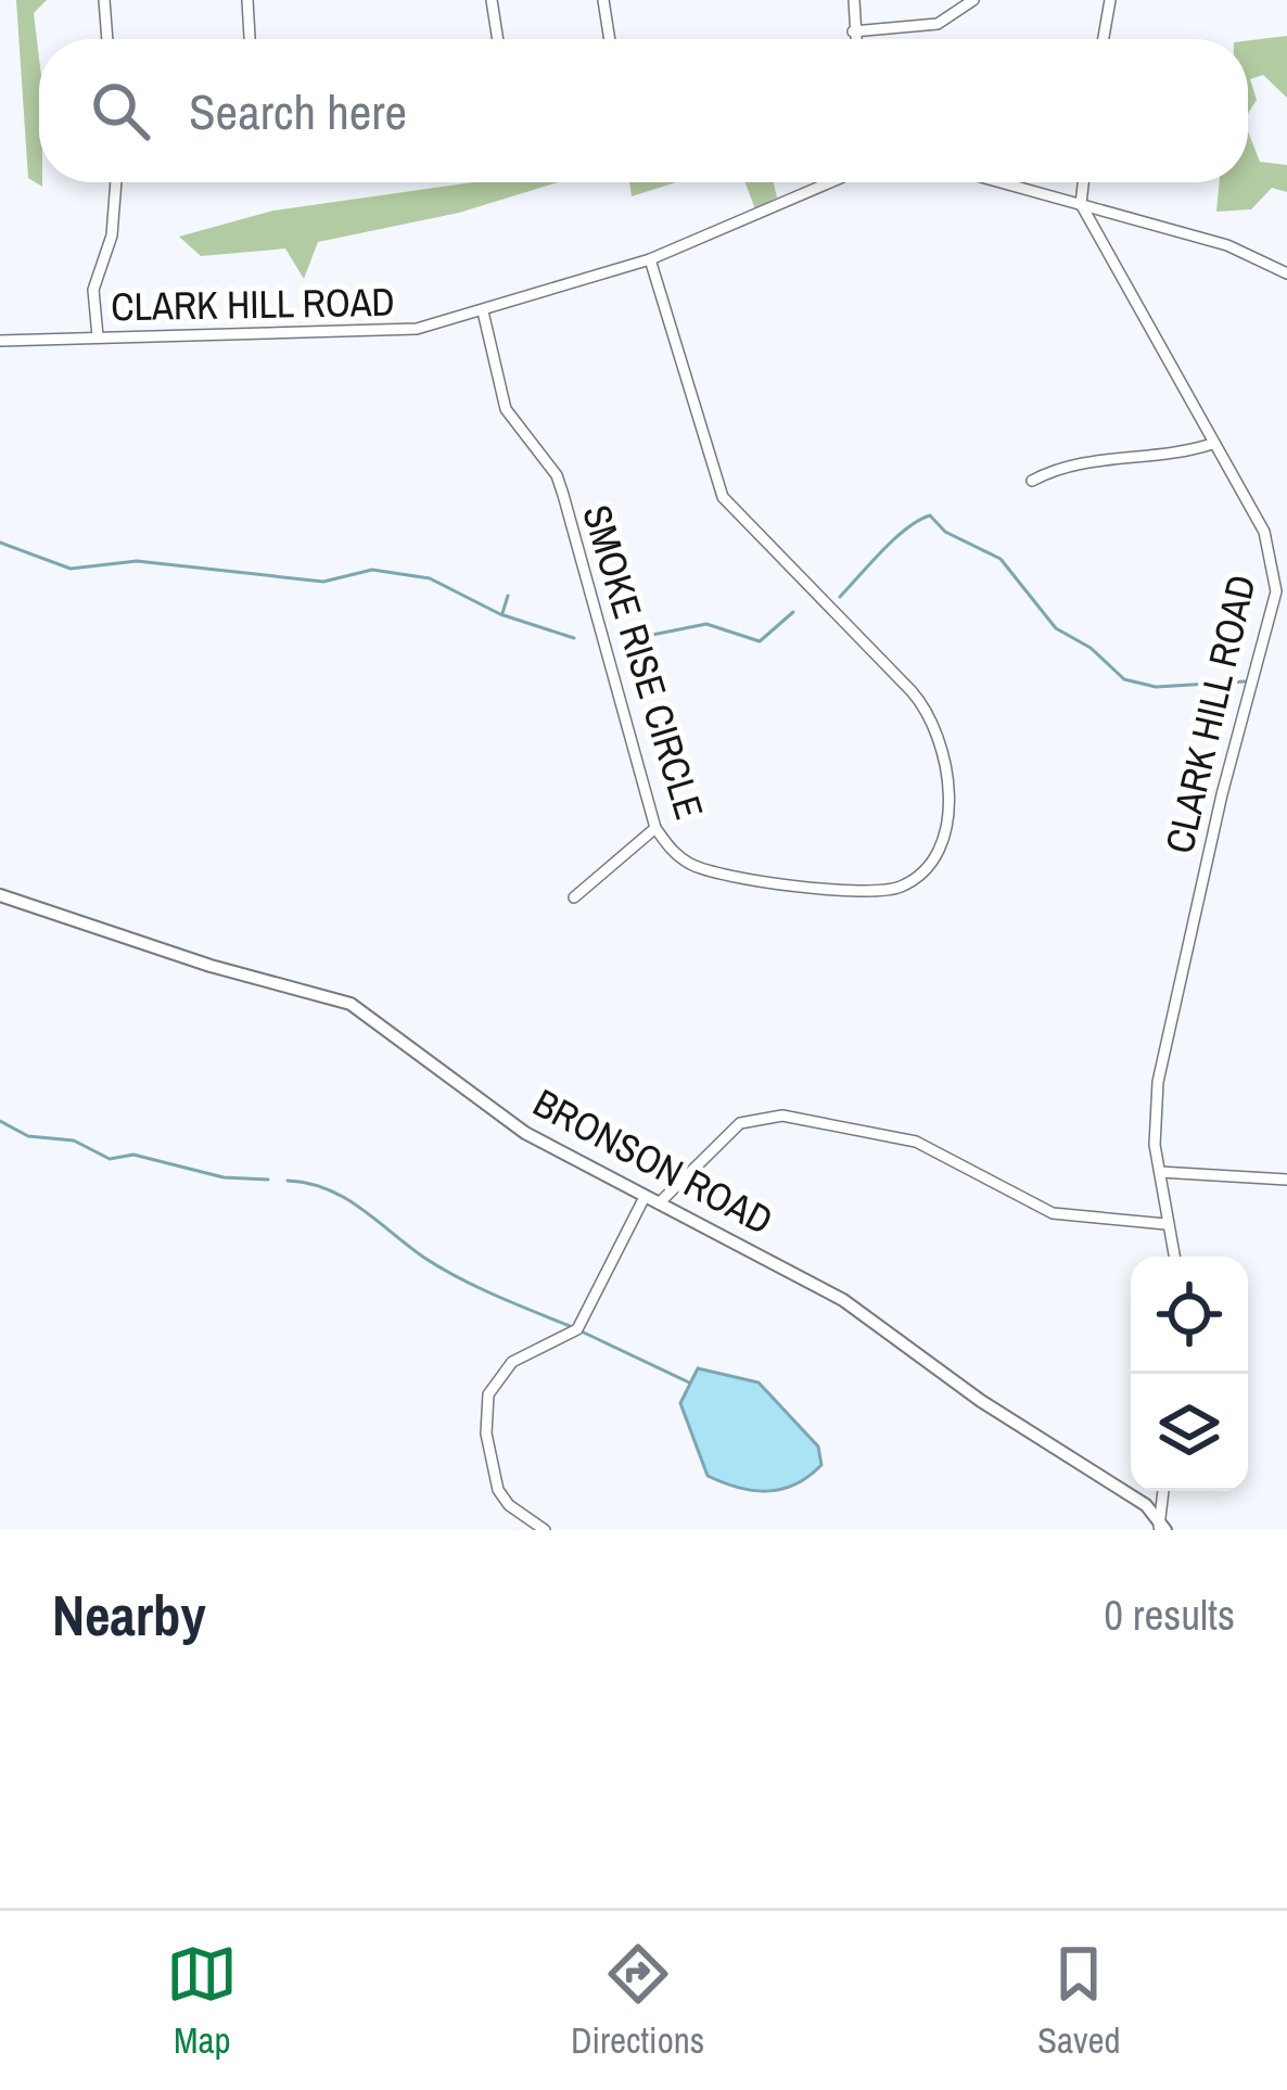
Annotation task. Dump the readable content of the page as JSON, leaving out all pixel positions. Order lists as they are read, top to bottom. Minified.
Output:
{"streets":{"street":["CLARK HILL ROAD","SMOKE RISE CIRCLE","BRONSON ROAD"]},"crossings":[["CLARK HILL ROAD","SMOKE RISE CIRCLE"]],"page":{"search":"Search here","heading":["Nearby","0 results"],"nav":["Map","Directions","Saved"]}}
